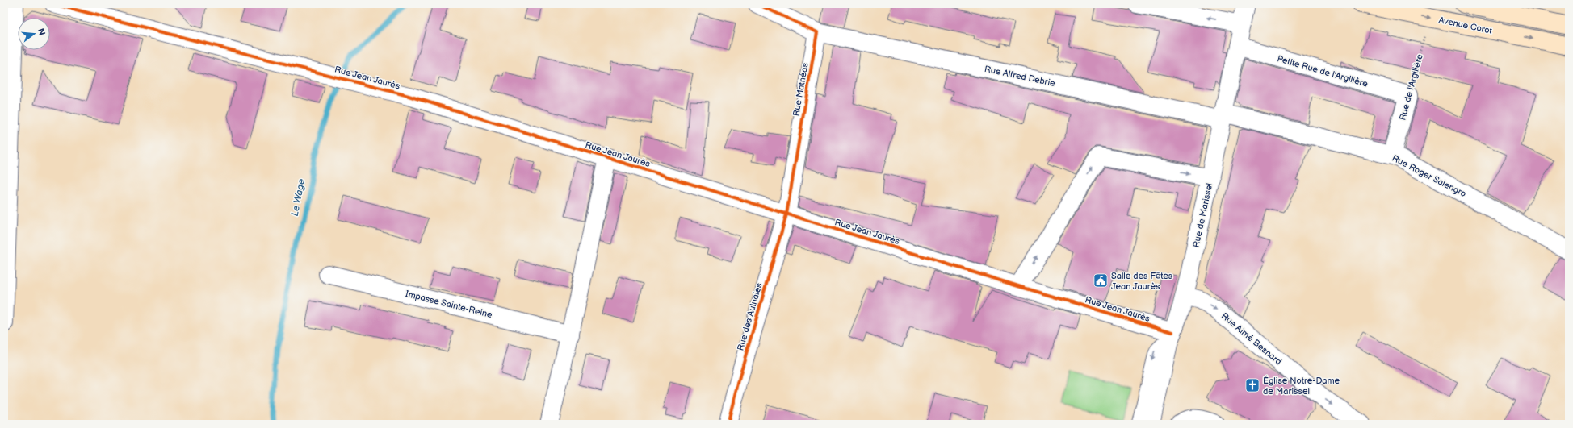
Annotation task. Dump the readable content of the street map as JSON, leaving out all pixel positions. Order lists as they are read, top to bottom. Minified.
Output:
{"streets":{"street":["Avenue Corot","Petite Rue de l'Argilière","Rue Alfred Debrie","Rue Jean Jaurès","Rue de l'Argilière","Rue Mathéas","Rue Roger Salengro","Rue de Marissel","Impasse Sainte-Reine","Rue des Aulnaies","Rue Aimé Besnard"]},"crossings":[["Avenue Corot","Rue de l'Argilière"],["Petite Rue de l'Argilière","Rue de l'Argilière"],["Petite Rue de l'Argilière","Rue de Marissel"],["Rue Alfred Debrie","Rue Mathéas"],["Rue Alfred Debrie","Rue Roger Salengro"],["Rue Alfred Debrie","Rue de Marissel"],["Rue Jean Jaurès","Rue Mathéas"],["Rue Jean Jaurès","Rue de Marissel"],["Rue Jean Jaurès","Rue des Aulnaies"],["Rue de l'Argilière","Rue Roger Salengro"],["Rue Mathéas","Rue des Aulnaies"],["Rue Roger Salengro","Rue de Marissel"],["Rue de Marissel","Rue Aimé Besnard"]],"one_way":["Rue Aimé Besnard"],"water":["Le Wage"],"places":{"public building":["Salle des Fêtes Jean Jaurès"],"church":["Église Notre-Dame de Marissel"]},"north":"right"}
